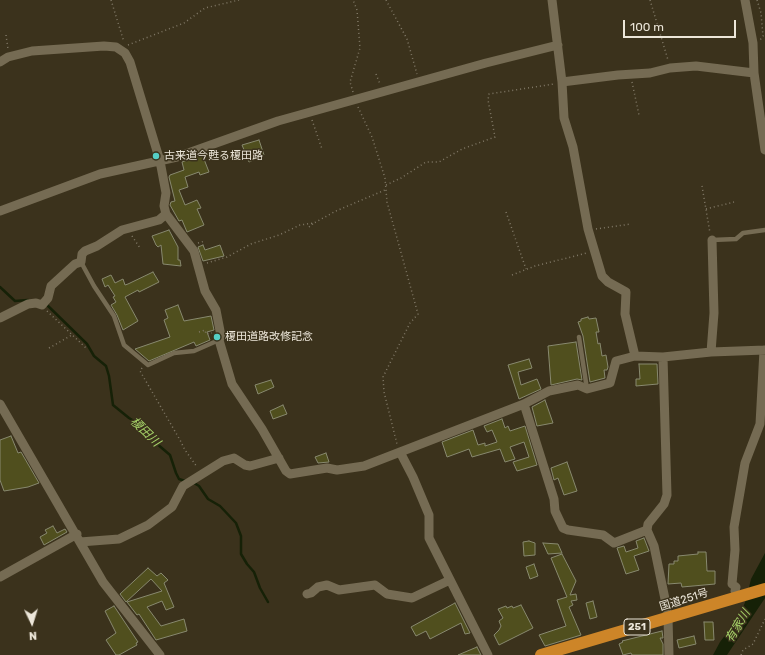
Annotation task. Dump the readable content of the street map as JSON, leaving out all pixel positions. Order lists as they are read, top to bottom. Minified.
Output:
{"streets":{"highway":["国道251号","251"]},"water":["榎田川","有家川"],"places":["古来道今甦る榎田路","榎田道路改修記念"],"scale_bar":"100 m","north":"bottom"}
